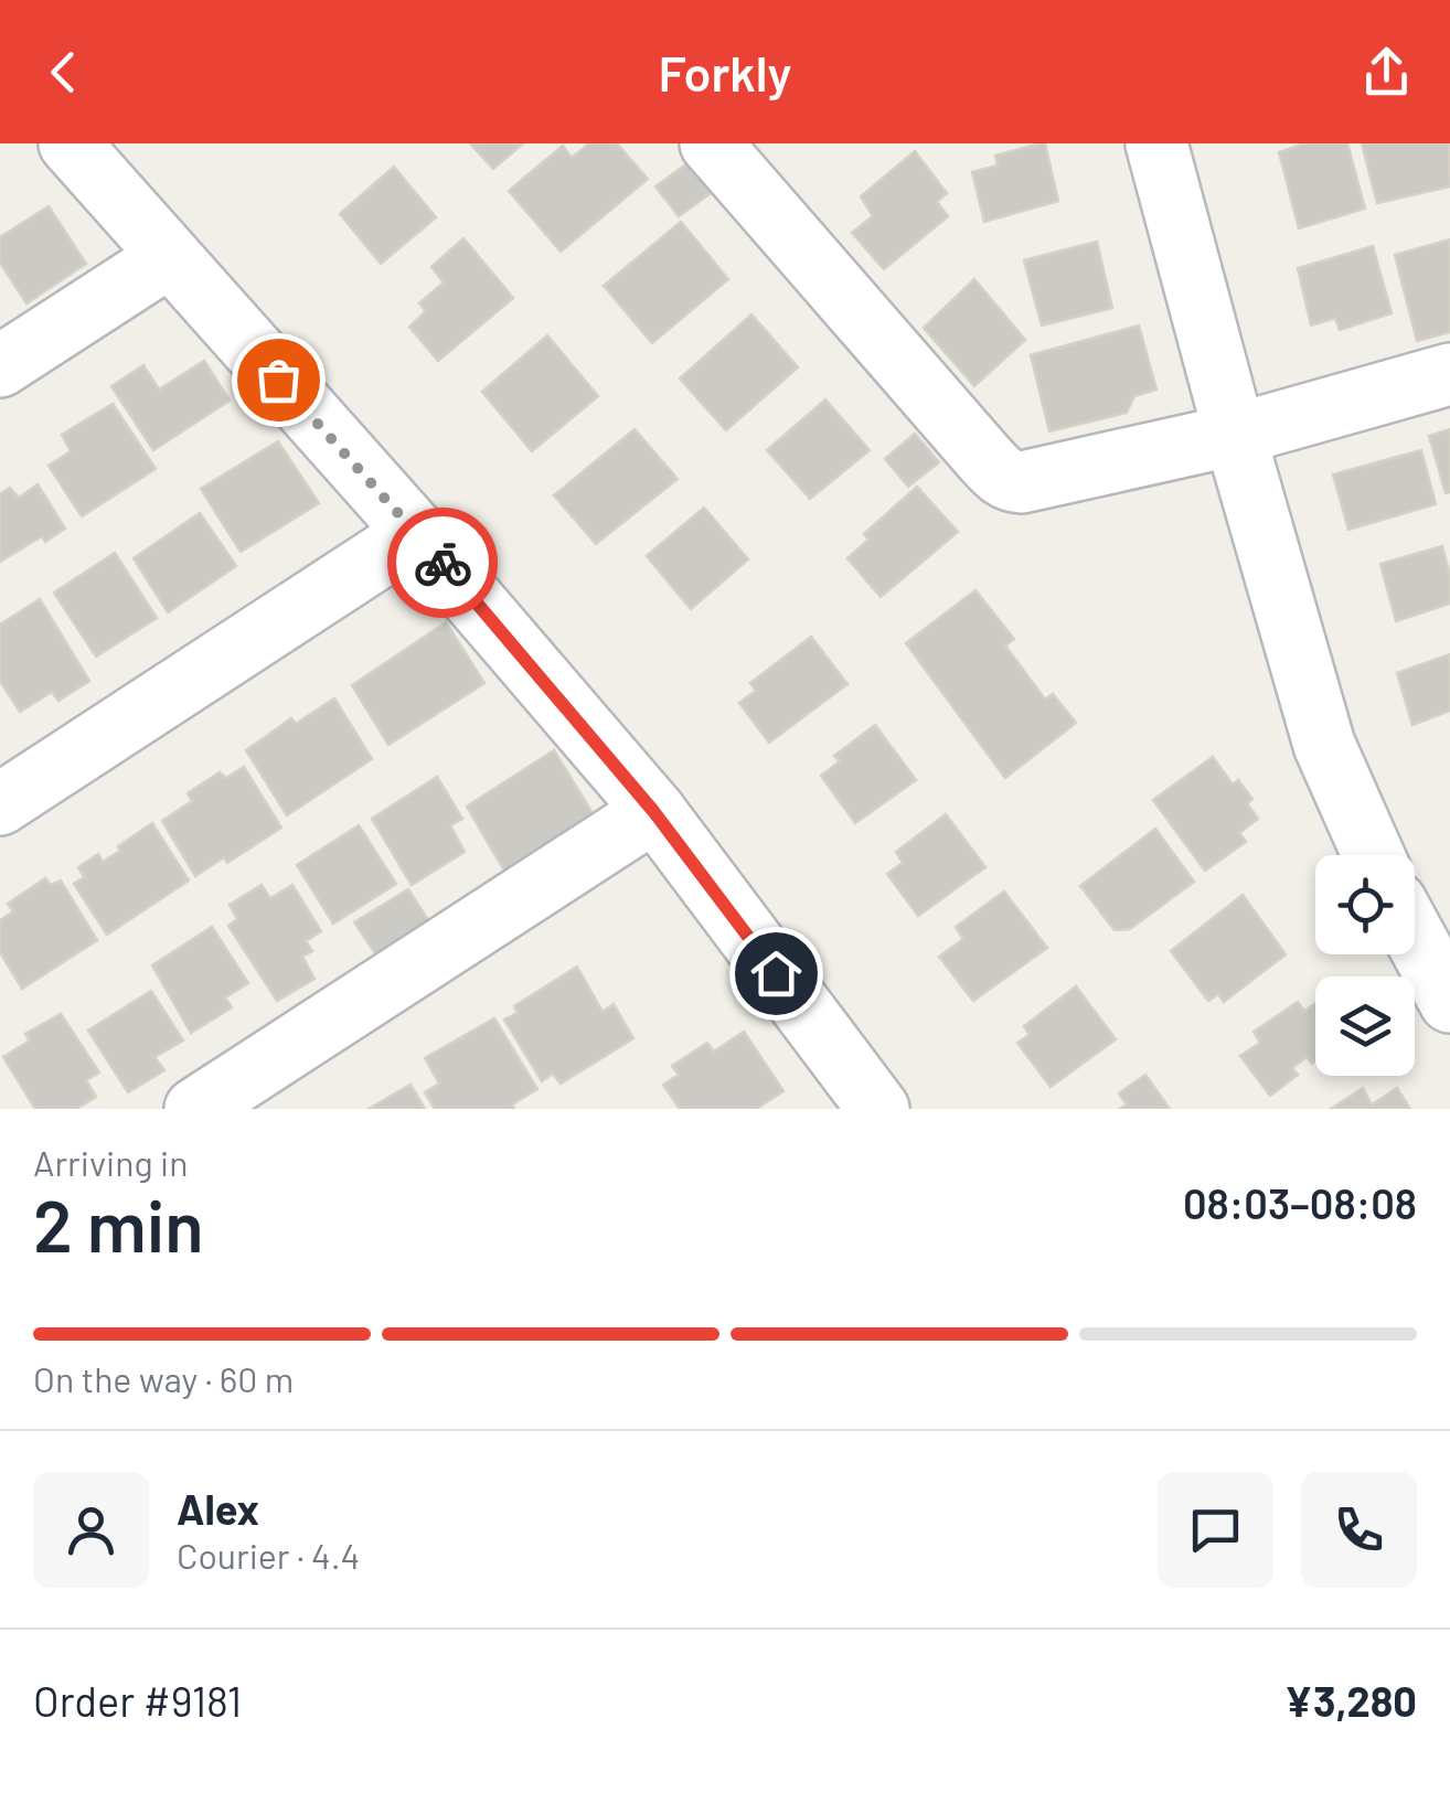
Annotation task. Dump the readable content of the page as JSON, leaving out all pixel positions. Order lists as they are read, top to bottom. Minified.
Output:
{"page":{"header":"Forkly","heading":["2 min","Arriving in","08:03–08:08"],"panel":["Alex","Courier · 4.4","Order #9181","¥3,280"],"bar":"On the way · 60 m"}}
